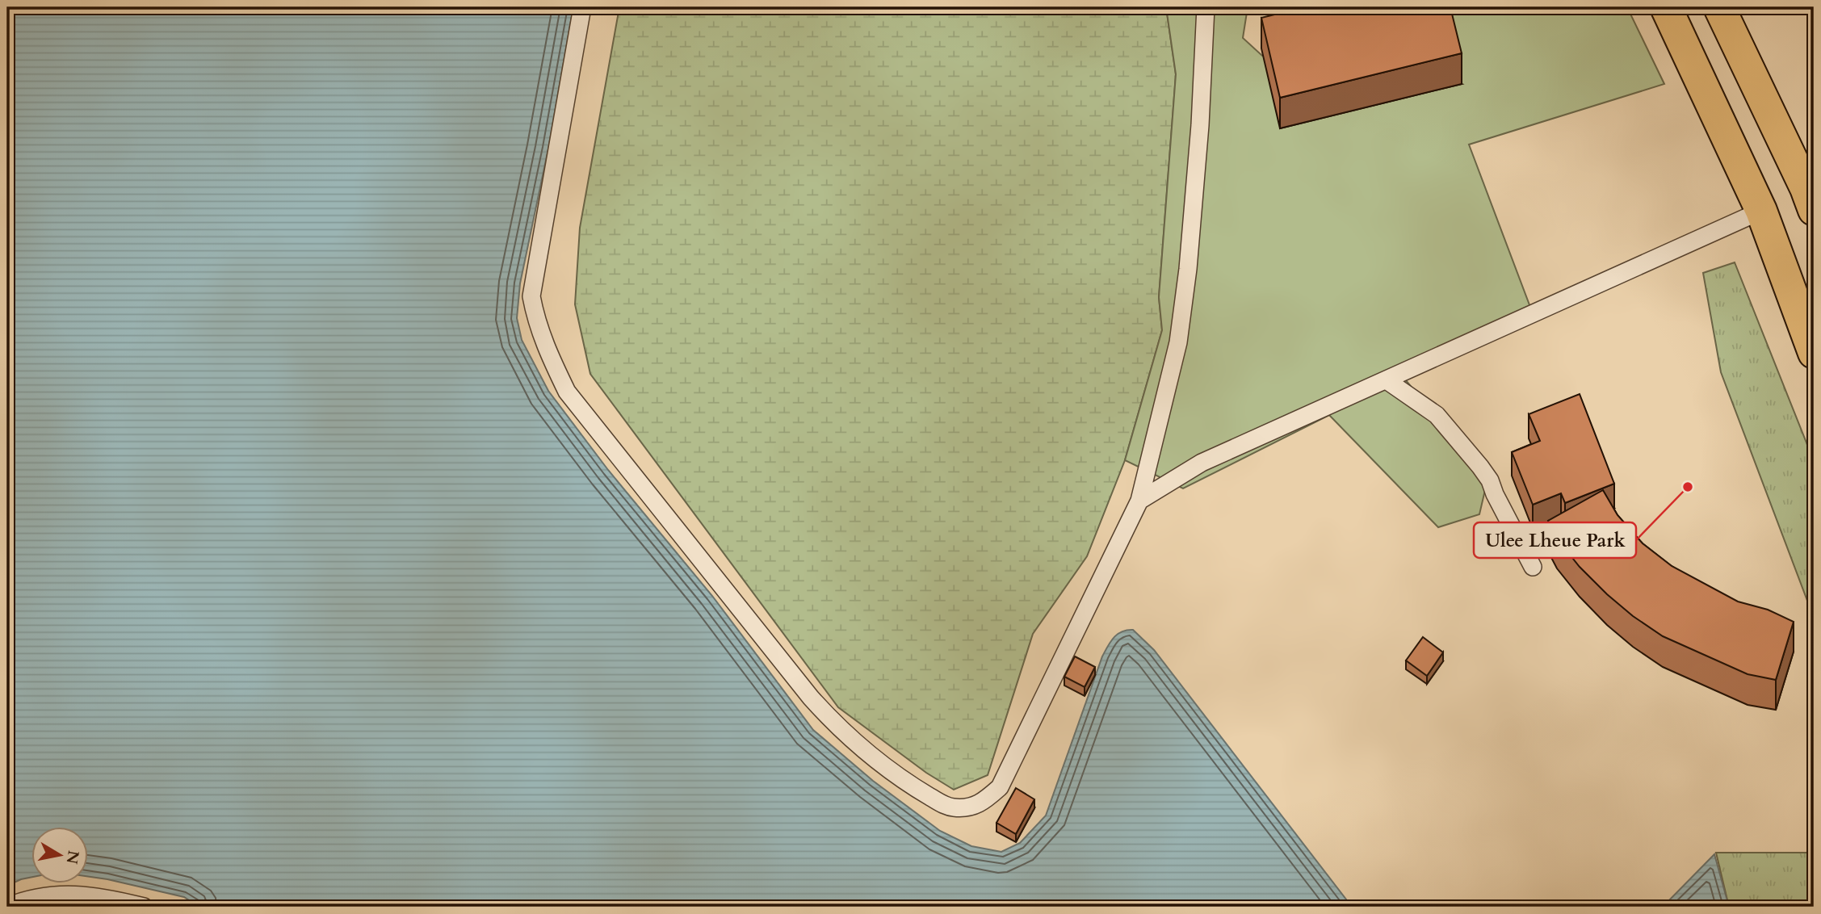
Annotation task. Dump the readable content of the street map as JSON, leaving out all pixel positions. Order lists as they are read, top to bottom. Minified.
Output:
{"places":["Ulee Lheue Park"],"north":"right"}
